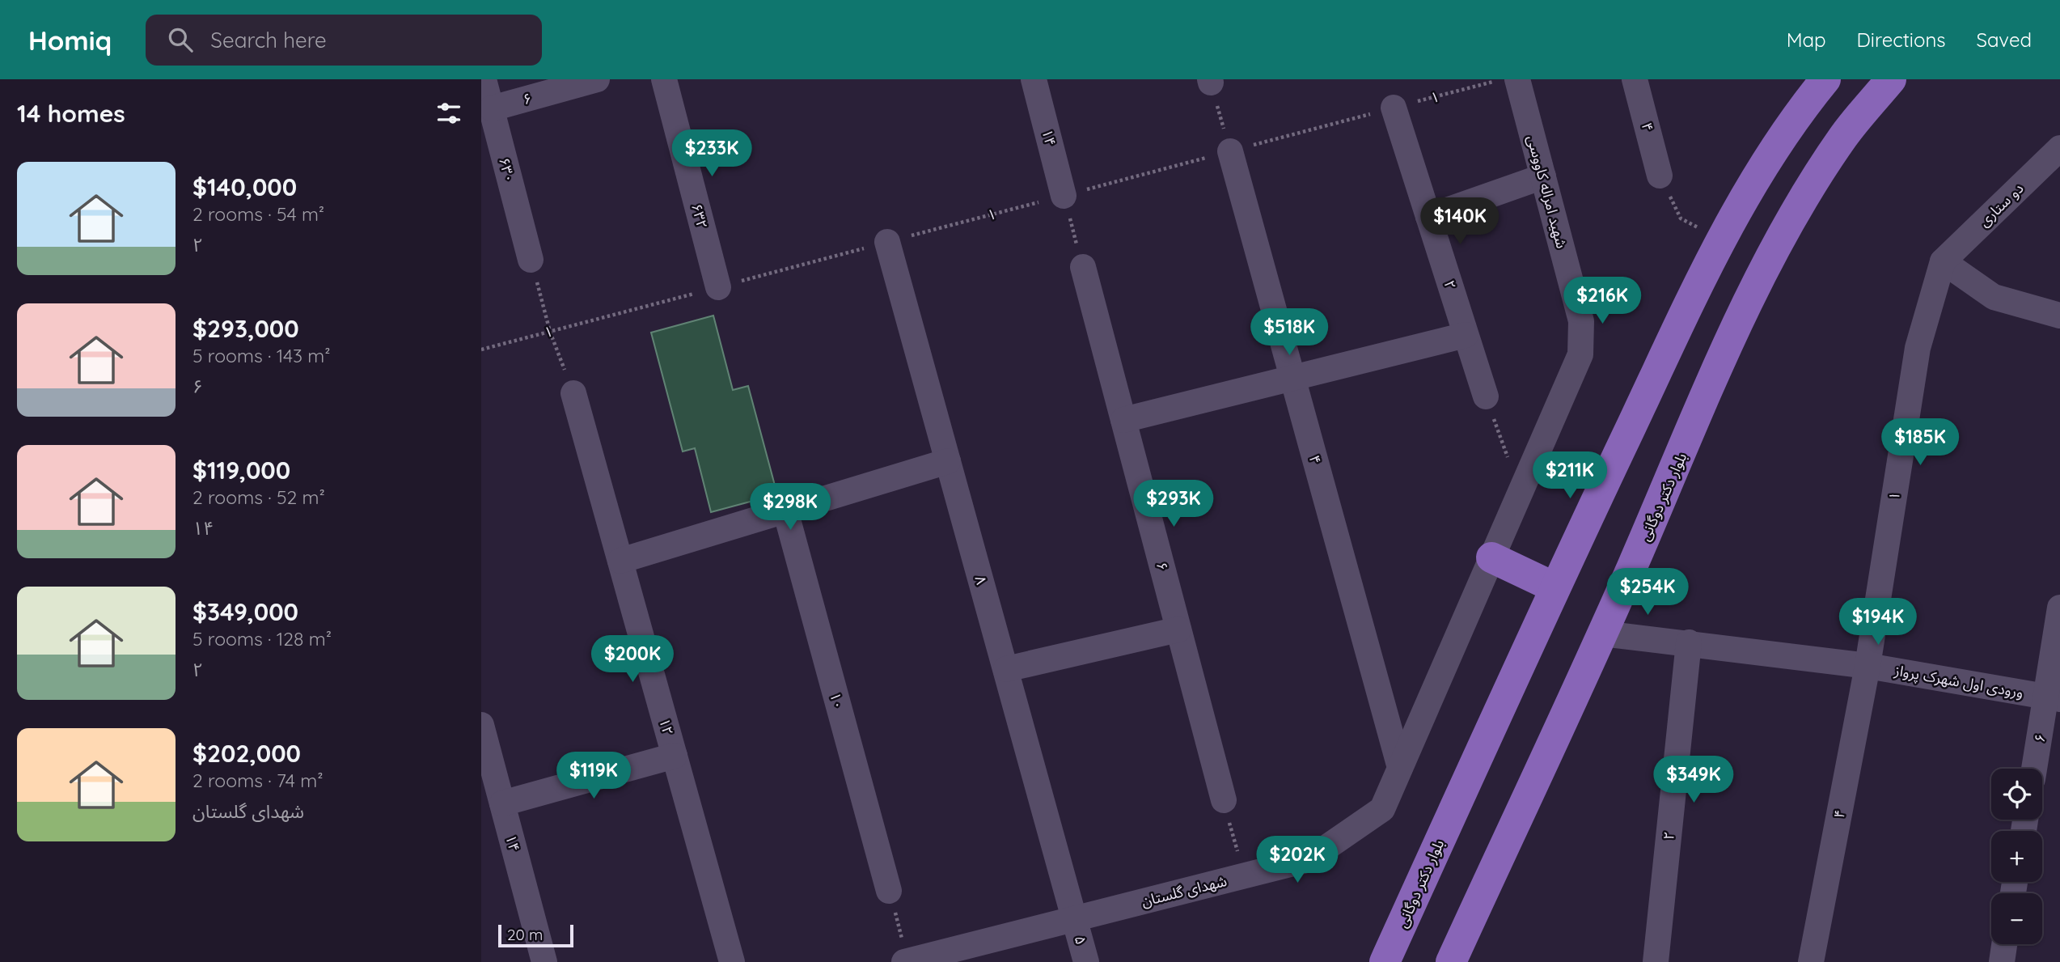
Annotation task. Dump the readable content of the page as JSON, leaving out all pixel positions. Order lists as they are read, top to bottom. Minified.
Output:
{"streets":{"main road":["بلوار دکتر دوگانی"],"street":["۱","۶","۴","۱۴","۶۳۰","شهید امراله کاووسی","دو ستاری","۶۳۲","۲","۸","ورودی اول شهرک پرواز","۱۰","۱۲","شهدای گلستان","۵"]},"crossings":[["۱","۴"],["۱","۱۴"],["۱","دو ستاری"],["۱","۶۳۲"],["۱","۲"],["۱","۸"],["۱","ورودی اول شهرک پرواز"],["۶","۶۳۰"],["۶","ورودی اول شهرک پرواز"],["۴","ورودی اول شهرک پرواز"],["۴","شهدای گلستان"],["شهید امراله کاووسی","شهدای گلستان"],["۲","ورودی اول شهرک پرواز"],["بلوار دکتر دوگانی","ورودی اول شهرک پرواز"],["۸","شهدای گلستان"],["۸","۵"],["شهدای گلستان","۵"]],"scale_bar":"20 m","page":{"header":"Homiq","search":"Search here","nav":["Map","Directions","Saved"],"heading":"14 homes","price":["$233K","$140K","$216K","$518K","$185K","$211K","$293K","$298K","$254K","$194K","$200K","$119K","$349K","$202K"],"list":[{"name":"$140,000","note":"2 rooms · 54 m² · ۲"},{"name":"$293,000","note":"5 rooms · 143 m² · ۶"},{"name":"$119,000","note":"2 rooms · 52 m² · ۱۴"},{"name":"$349,000","note":"5 rooms · 128 m² · ۲"},{"name":"$202,000","note":"2 rooms · 74 m² · شهدای گلستان"}],"map_buttons":["+","−"],"scale":"20 m"}}
